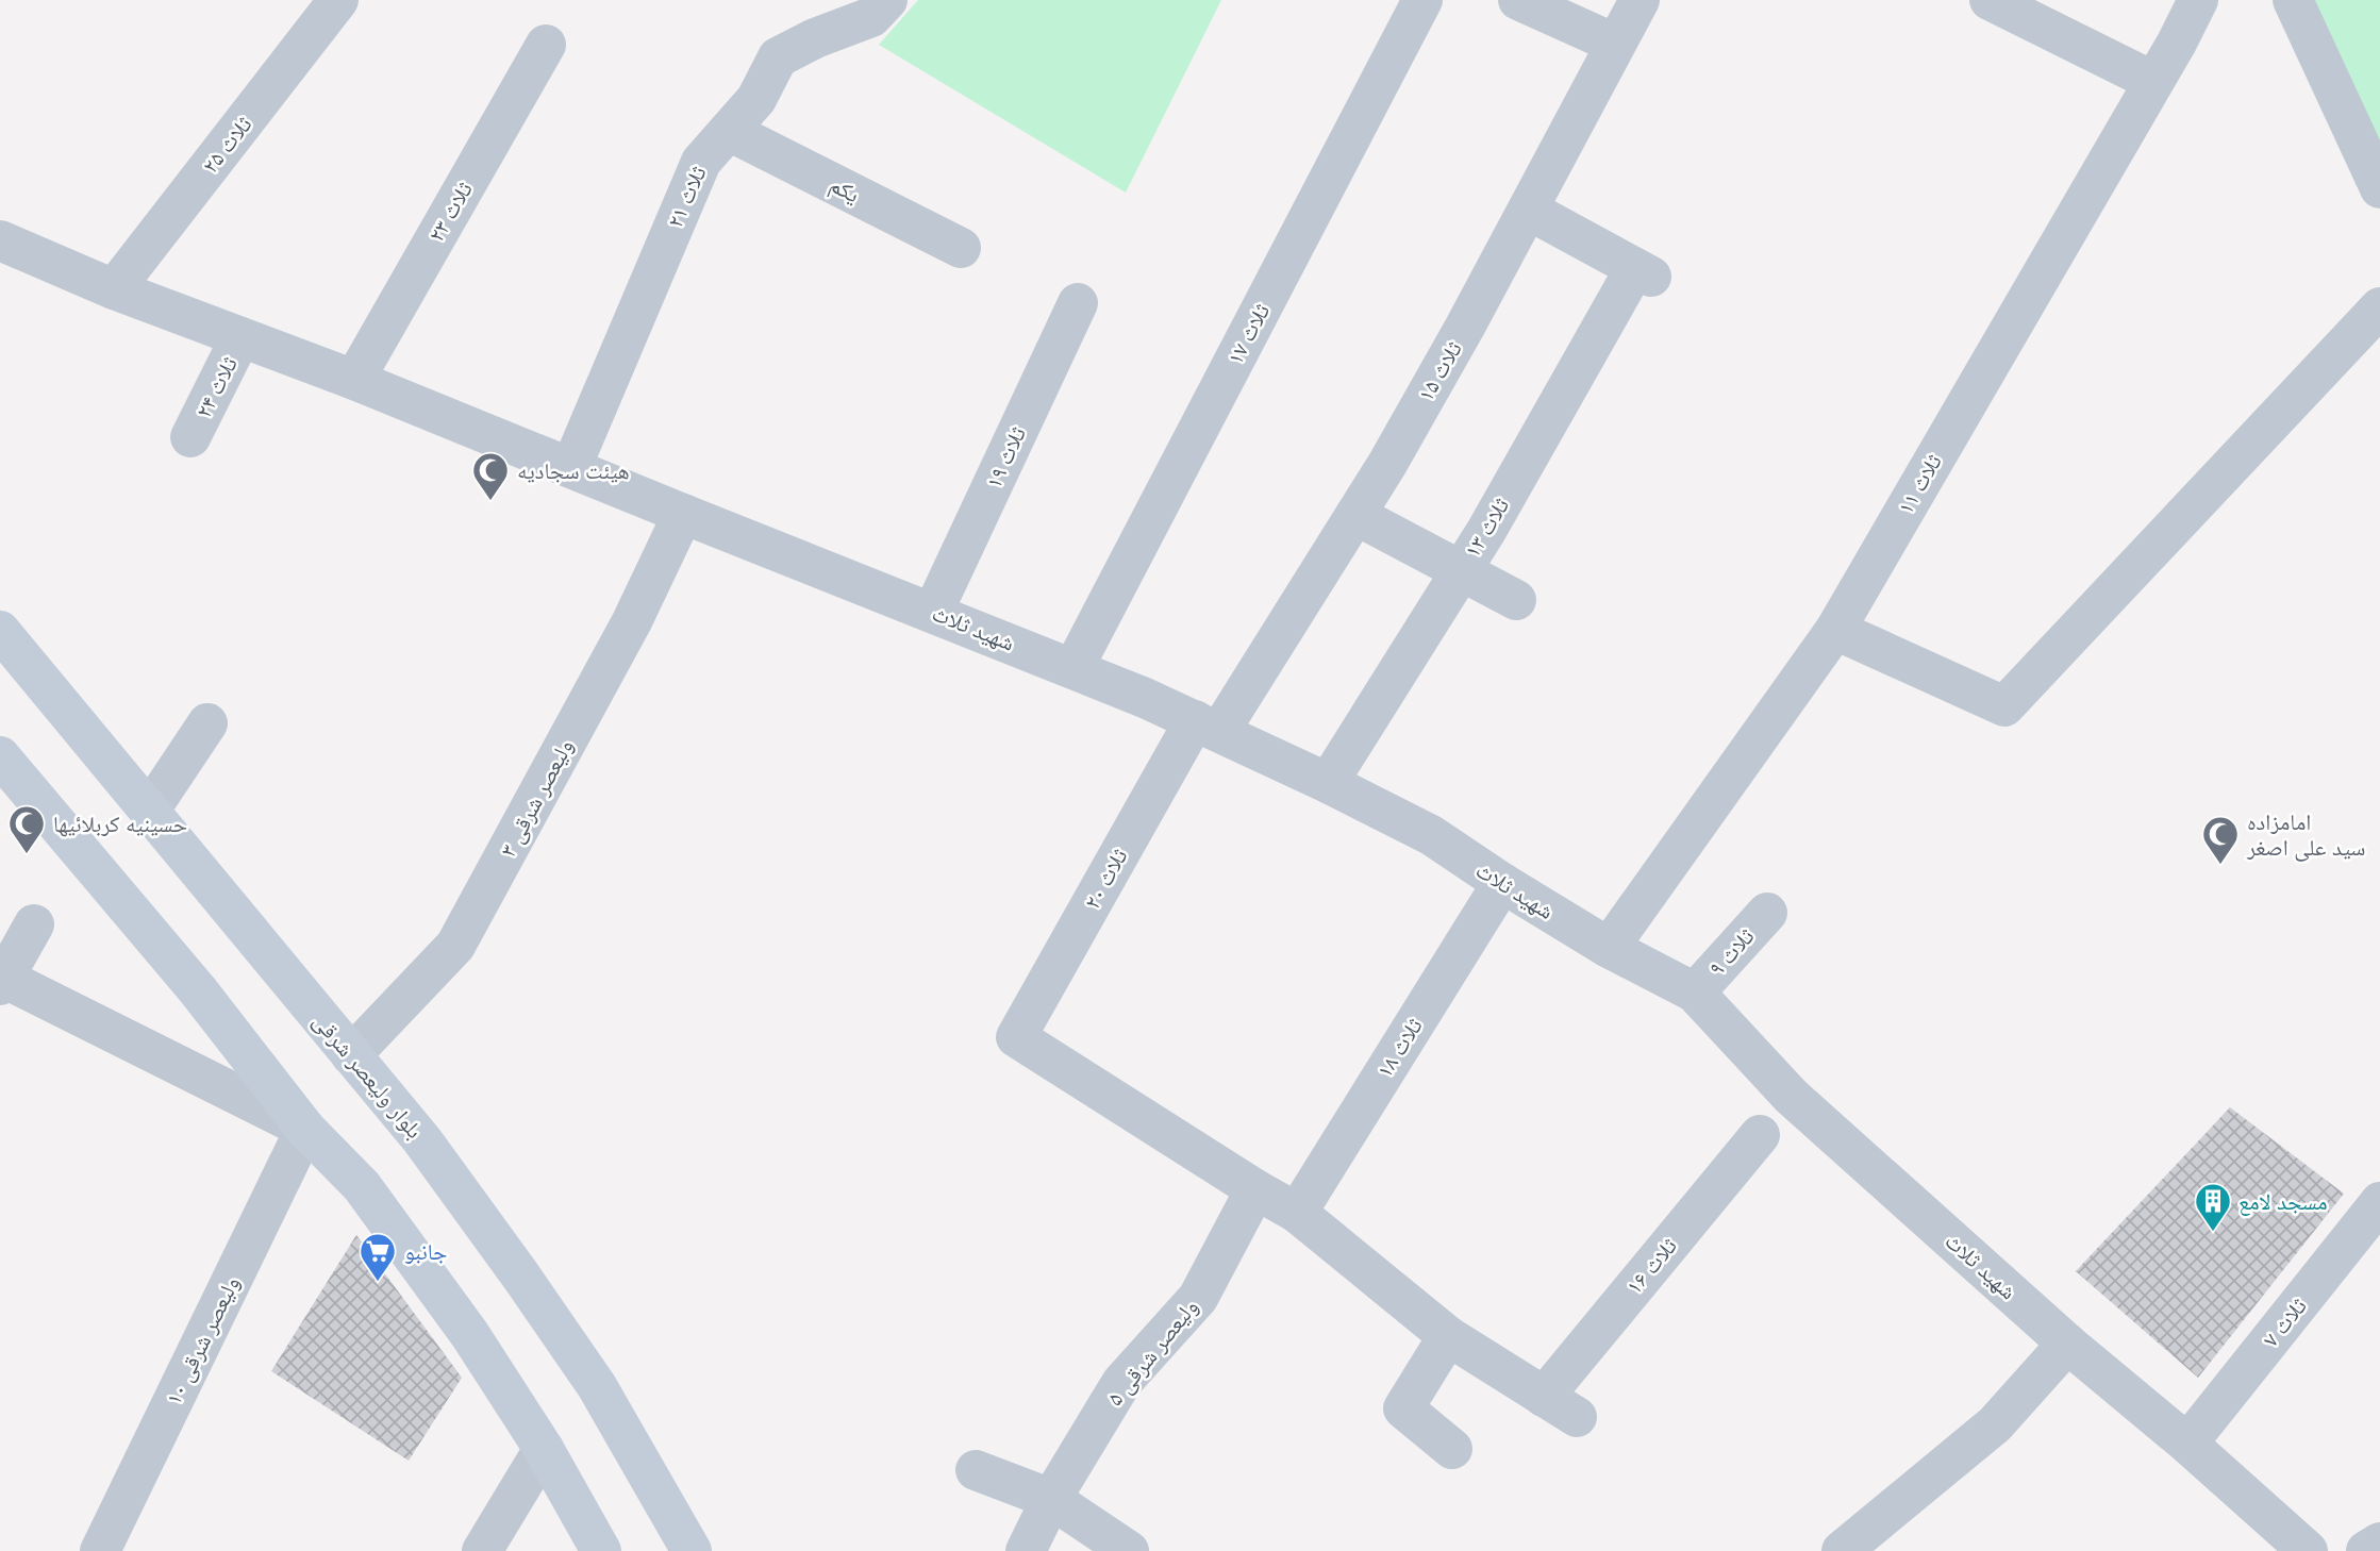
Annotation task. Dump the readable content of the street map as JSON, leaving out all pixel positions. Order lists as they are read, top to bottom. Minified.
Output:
{"streets":{"street":["ثلاث ۲۵","یکم","ثلاث ۲۱","ثلاث ۲۳","ثلاث ۱۷","ثلاث ۱۵","ثلاث ۲۴","ثلاث ۱۹","ثلاث ۱۱","ثلاث ۱۳","شهید ثلاث","ولیعصر شرقی ۳","ثلاث ۲۰","ثلاث ۹","ثلاث ۱۸","بلوار ولیعصر شرقی","ثلاث ۱۶","ثلاث ۷","ولیعصر شرقی ۱۰","ولیعصر شرقی ۵"]},"crossings":[["ثلاث ۲۵","شهید ثلاث"],["یکم","ثلاث ۲۱"],["ثلاث ۲۱","شهید ثلاث"],["ثلاث ۲۳","شهید ثلاث"],["ثلاث ۱۷","شهید ثلاث"],["ثلاث ۱۵","ثلاث ۱۳"],["ثلاث ۱۵","شهید ثلاث"],["ثلاث ۱۵","ثلاث ۲۰"],["ثلاث ۲۴","شهید ثلاث"],["ثلاث ۱۹","شهید ثلاث"],["ثلاث ۱۱","شهید ثلاث"],["ثلاث ۱۳","شهید ثلاث"],["شهید ثلاث","ولیعصر شرقی ۳"],["شهید ثلاث","ثلاث ۲۰"],["شهید ثلاث","ثلاث ۹"],["شهید ثلاث","ثلاث ۱۸"],["شهید ثلاث","ثلاث ۷"],["ولیعصر شرقی ۳","بلوار ولیعصر شرقی"],["ثلاث ۲۰","ولیعصر شرقی ۵"]],"places":{"mosque":["هیئت سجادیه","حسینیه کربلائیها","امامزاده سید علی اصغر"],"building":["مسجد لامع"],"supermarket":["جانبو"]}}
